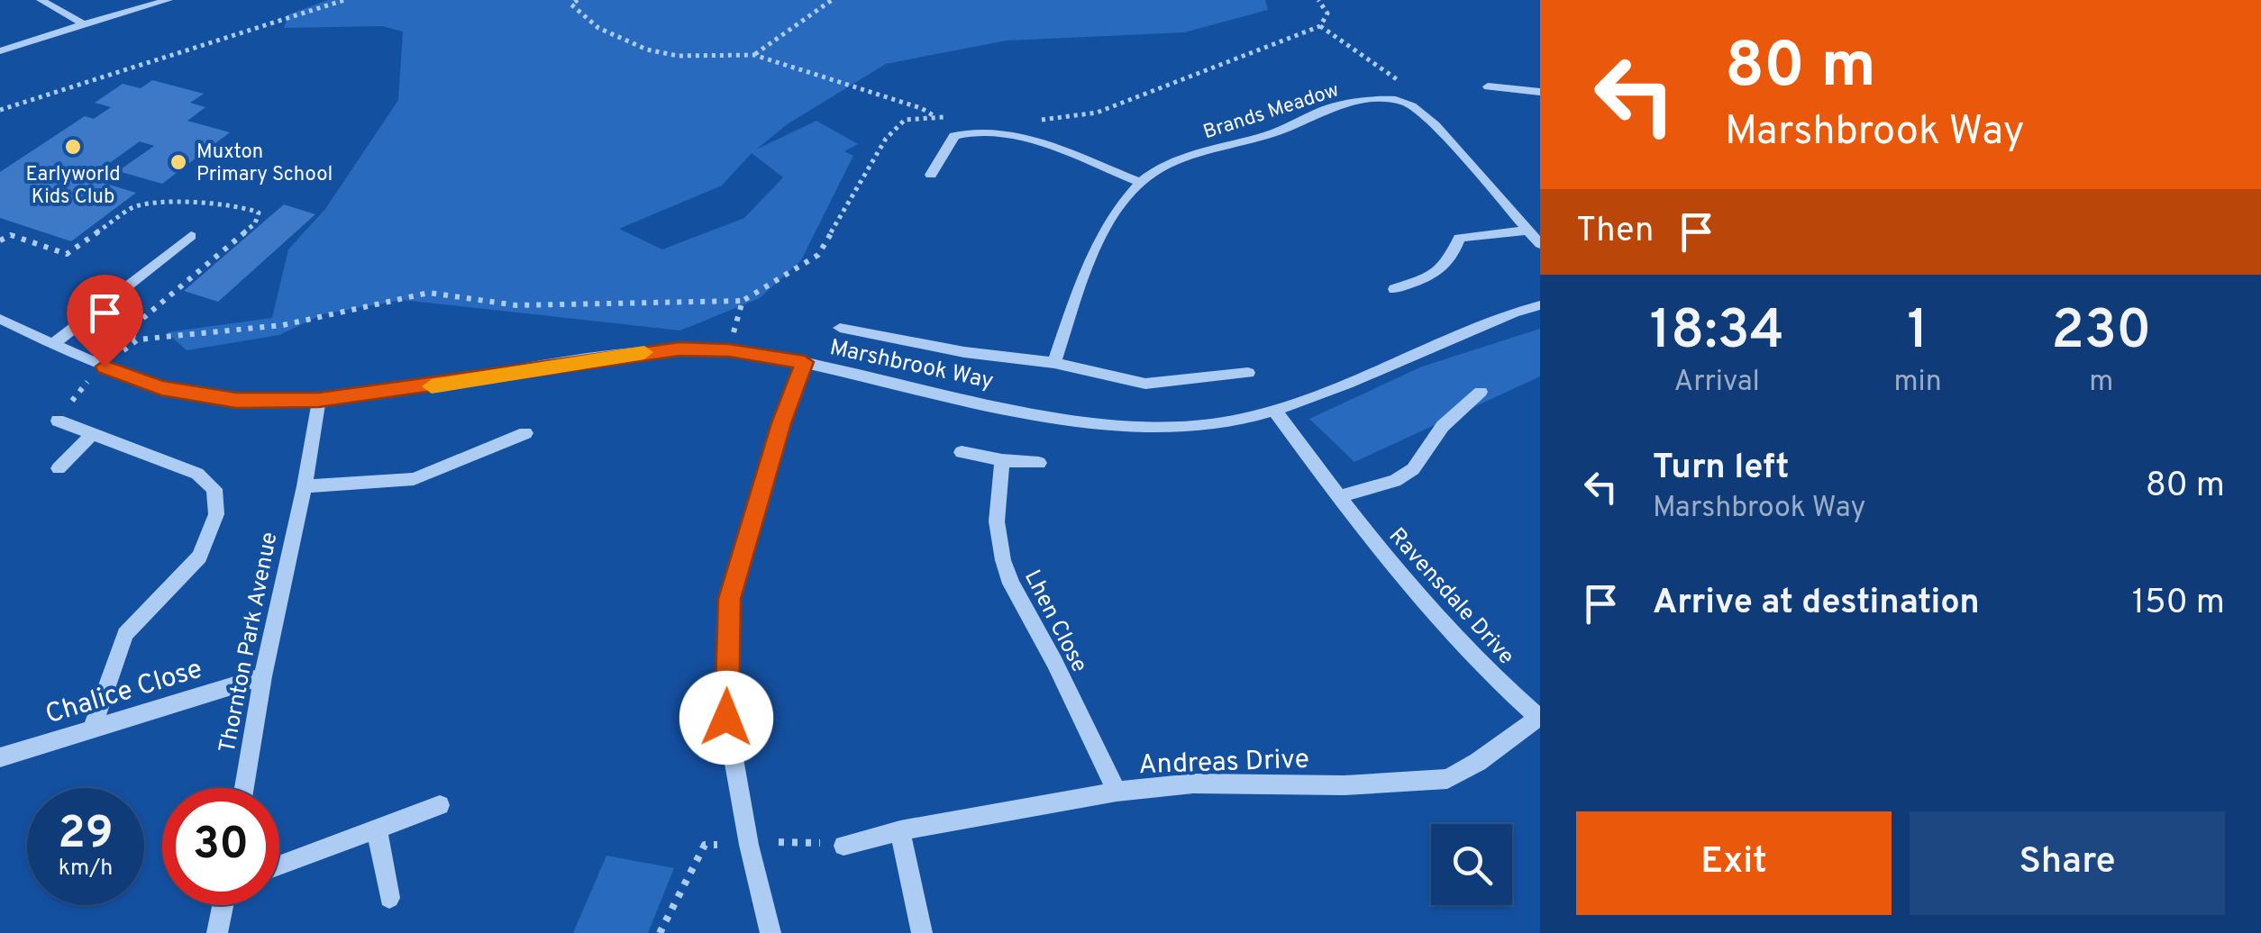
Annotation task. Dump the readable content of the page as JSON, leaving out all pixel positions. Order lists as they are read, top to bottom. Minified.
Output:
{"streets":{"street":["Brands Meadow","Marshbrook Way","Ravensdale Drive","Lhen Close","Thornton Park Avenue","Chalice Close","Andreas Drive"]},"crossings":[["Marshbrook Way","Ravensdale Drive"],["Marshbrook Way","Thornton Park Avenue"],["Ravensdale Drive","Andreas Drive"],["Lhen Close","Andreas Drive"],["Thornton Park Avenue","Chalice Close"]],"places":["Earlyworld Kids Club","Muxton Primary School"],"page":{"turn":["80 m","Marshbrook Way"],"then":"Then","eta":["18:34","Arrival","1","min","230","m"],"list":[{"name":"Turn left","note":"Marshbrook Way","value":"80 m"},{"name":"Arrive at destination","value":"150 m"}],"speed":"29 km/h","limit":"30","buttons":["Exit","Share"]}}
